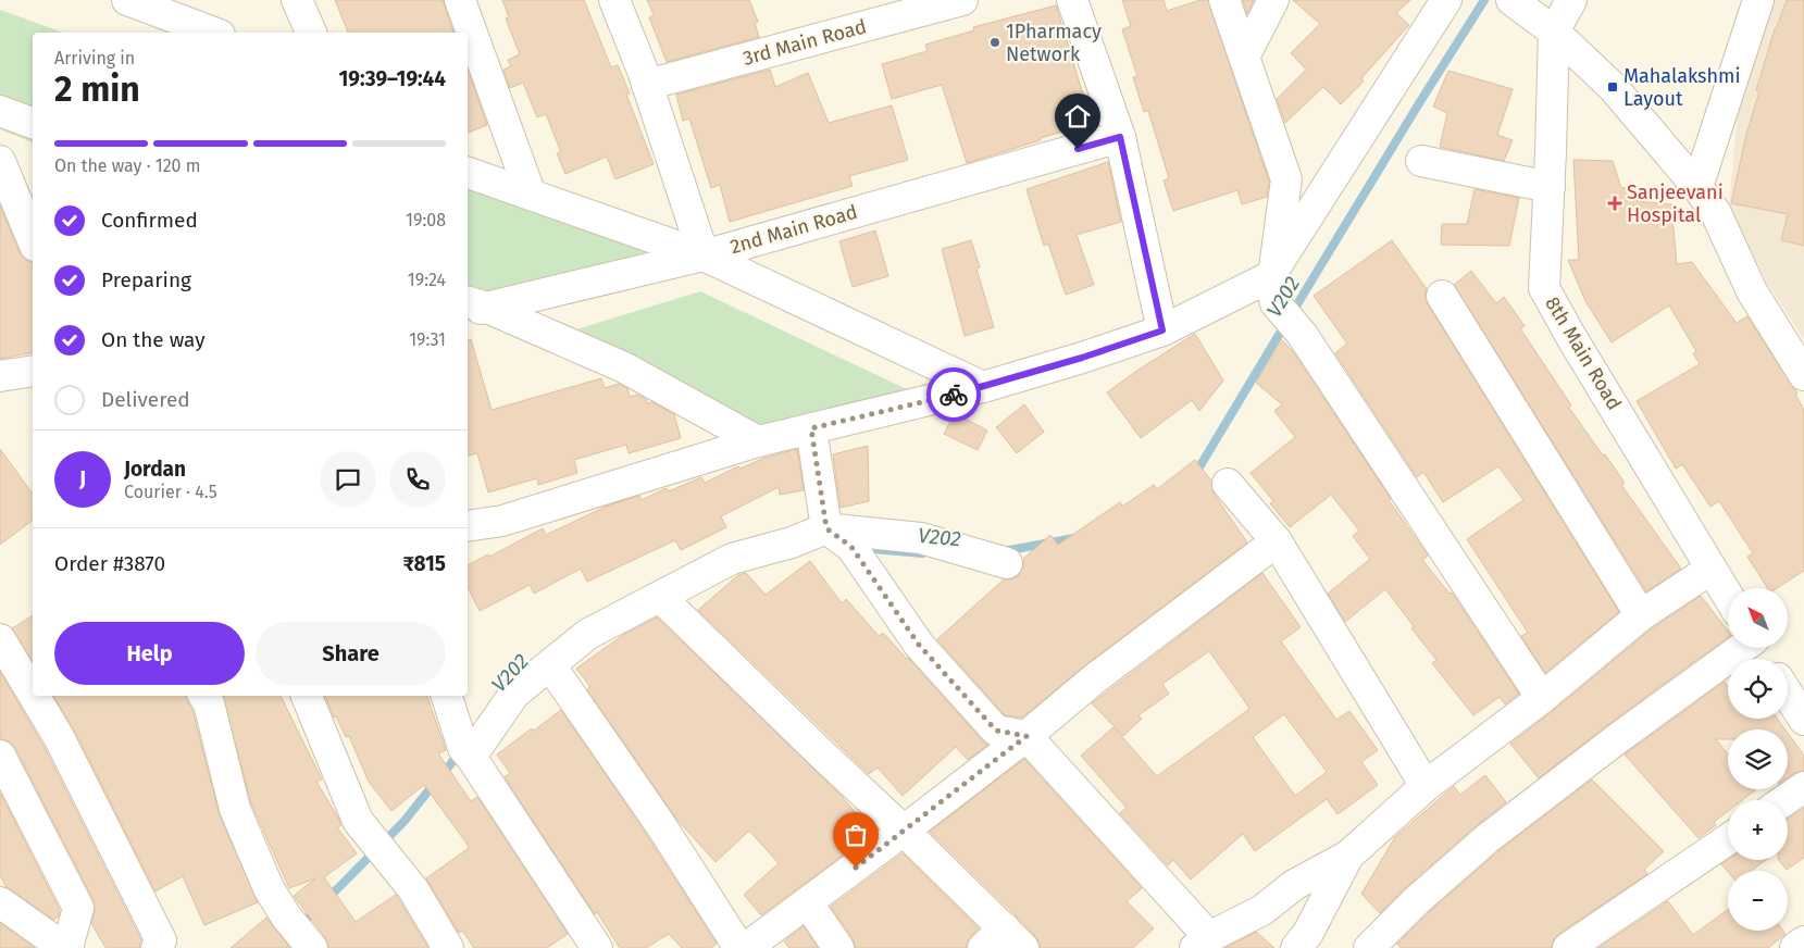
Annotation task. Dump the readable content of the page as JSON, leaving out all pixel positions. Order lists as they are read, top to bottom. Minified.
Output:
{"streets":{"street":["3rd Main Road","2nd Main Road","8th Main Road"]},"water":["V202"],"places":{"other":["1Pharmacy Network"],"transit":["Mahalakshmi Layout"],"health":["Sanjeevani Hospital"]},"north":"top left","page":{"heading":["2 min","Arriving in","19:39–19:44"],"panel":["Jordan","Courier · 4.5","Order #3870","₹815"],"bar":"On the way · 120 m","list":[["Confirmed","19:08"],["Preparing","19:24"],["On the way","19:31"],"Delivered"],"round":"J","map_buttons":["+","−"],"buttons":["Help","Share"]}}
